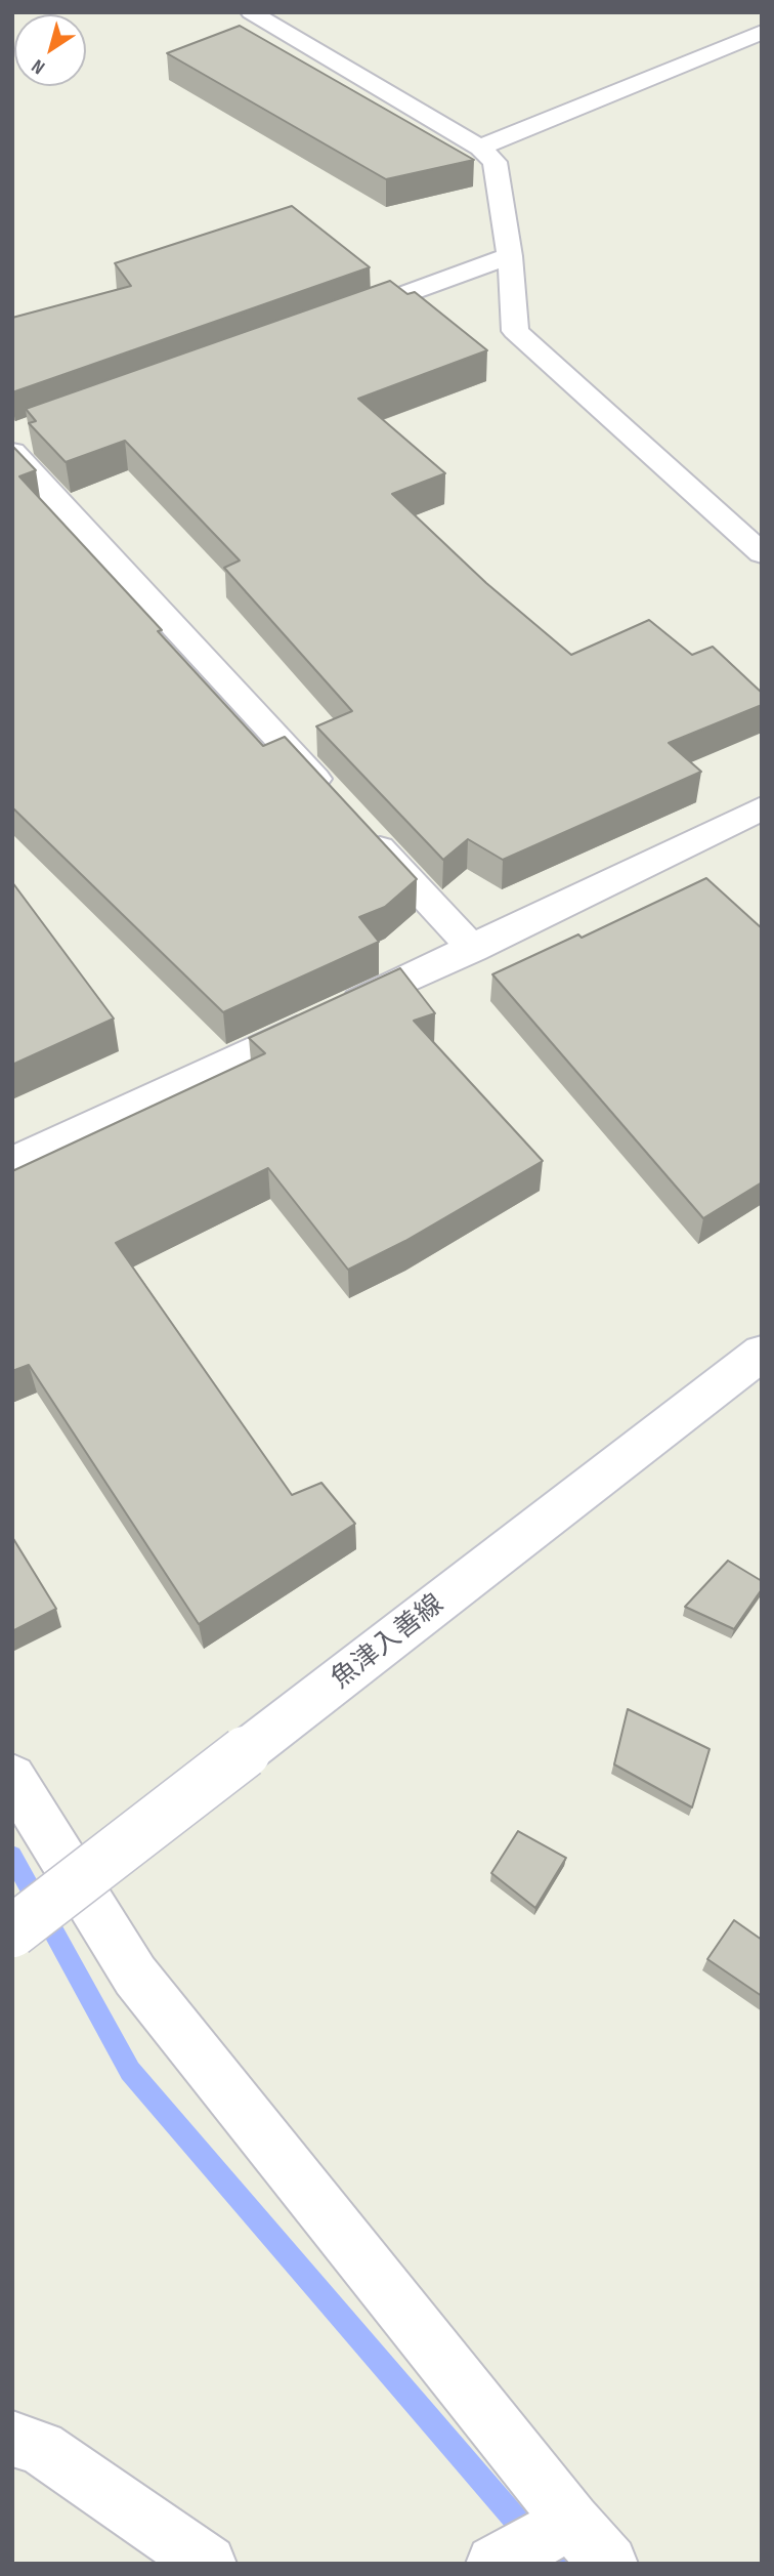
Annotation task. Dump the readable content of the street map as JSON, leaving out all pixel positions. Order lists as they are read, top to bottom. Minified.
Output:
{"streets":{"street":["魚津入善線"]},"north":"bottom left"}
